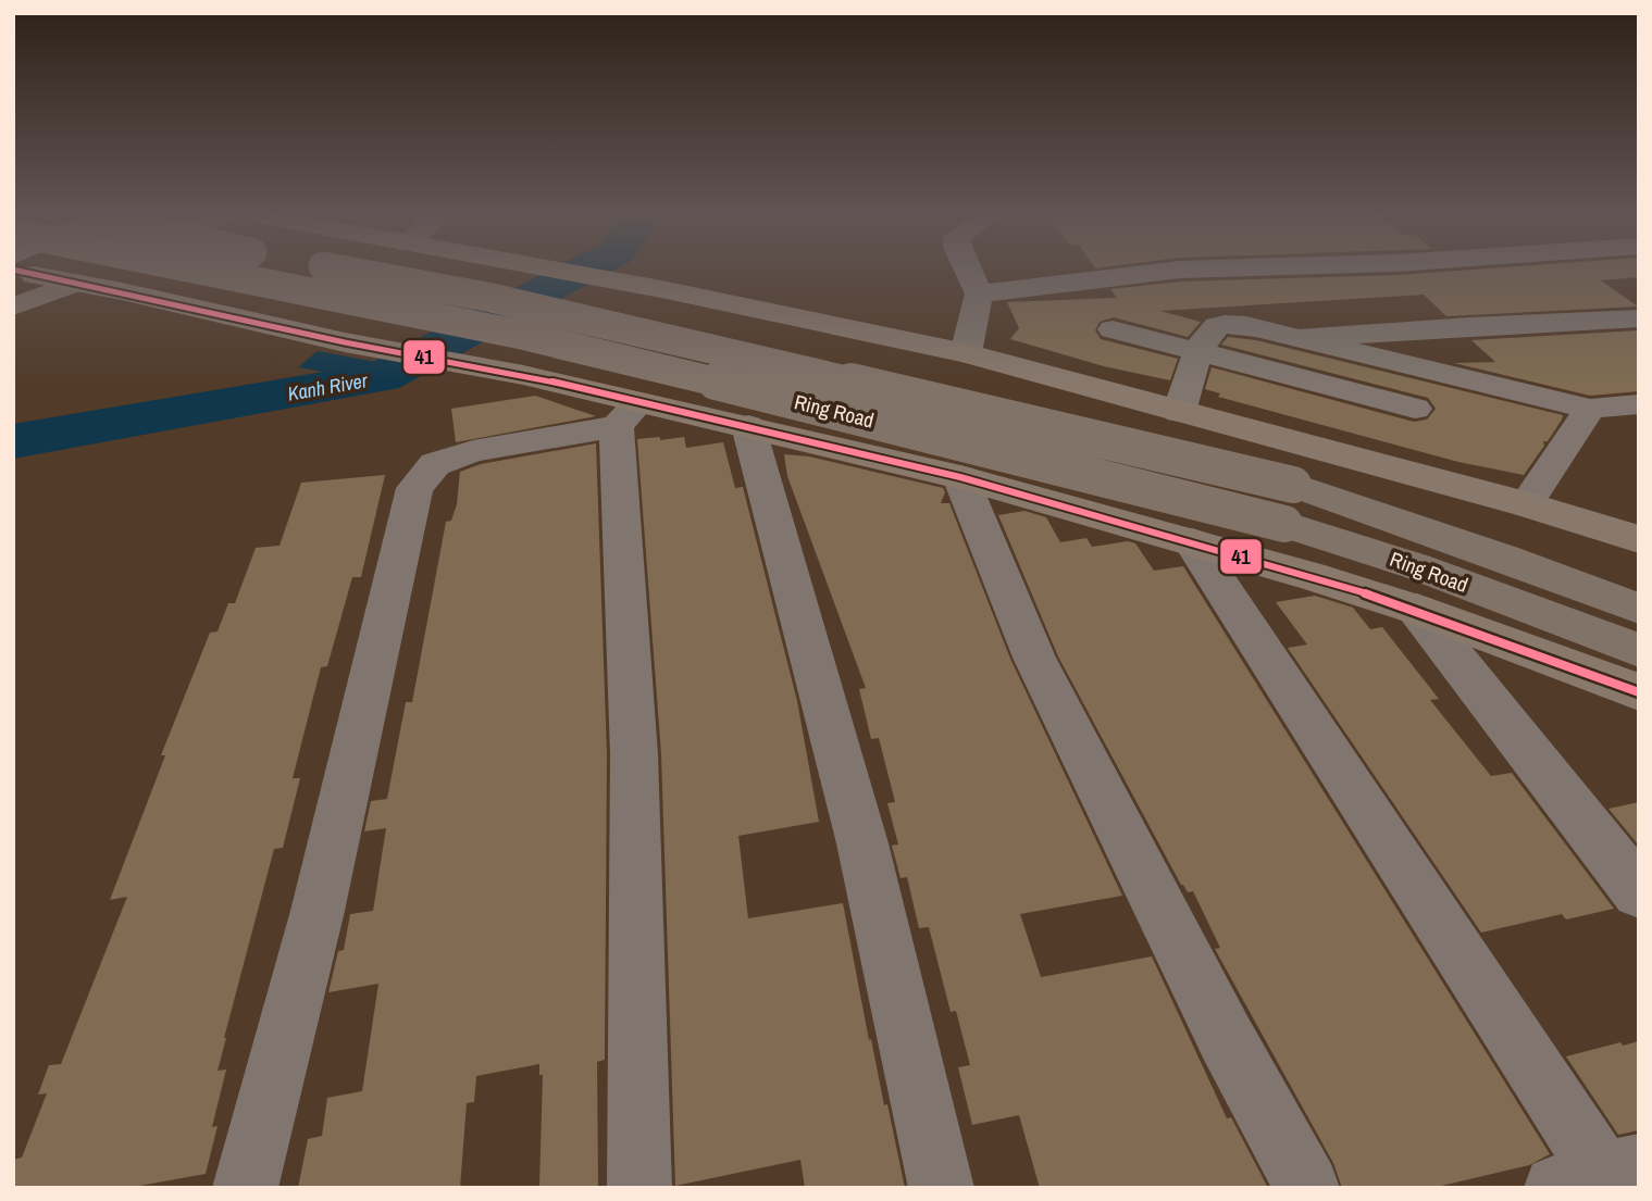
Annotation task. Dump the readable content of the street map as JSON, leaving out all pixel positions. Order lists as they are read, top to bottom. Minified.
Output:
{"streets":{"main road":["Ring Road"]},"water":["Kanh River"],"lines":["transit line 41"]}
